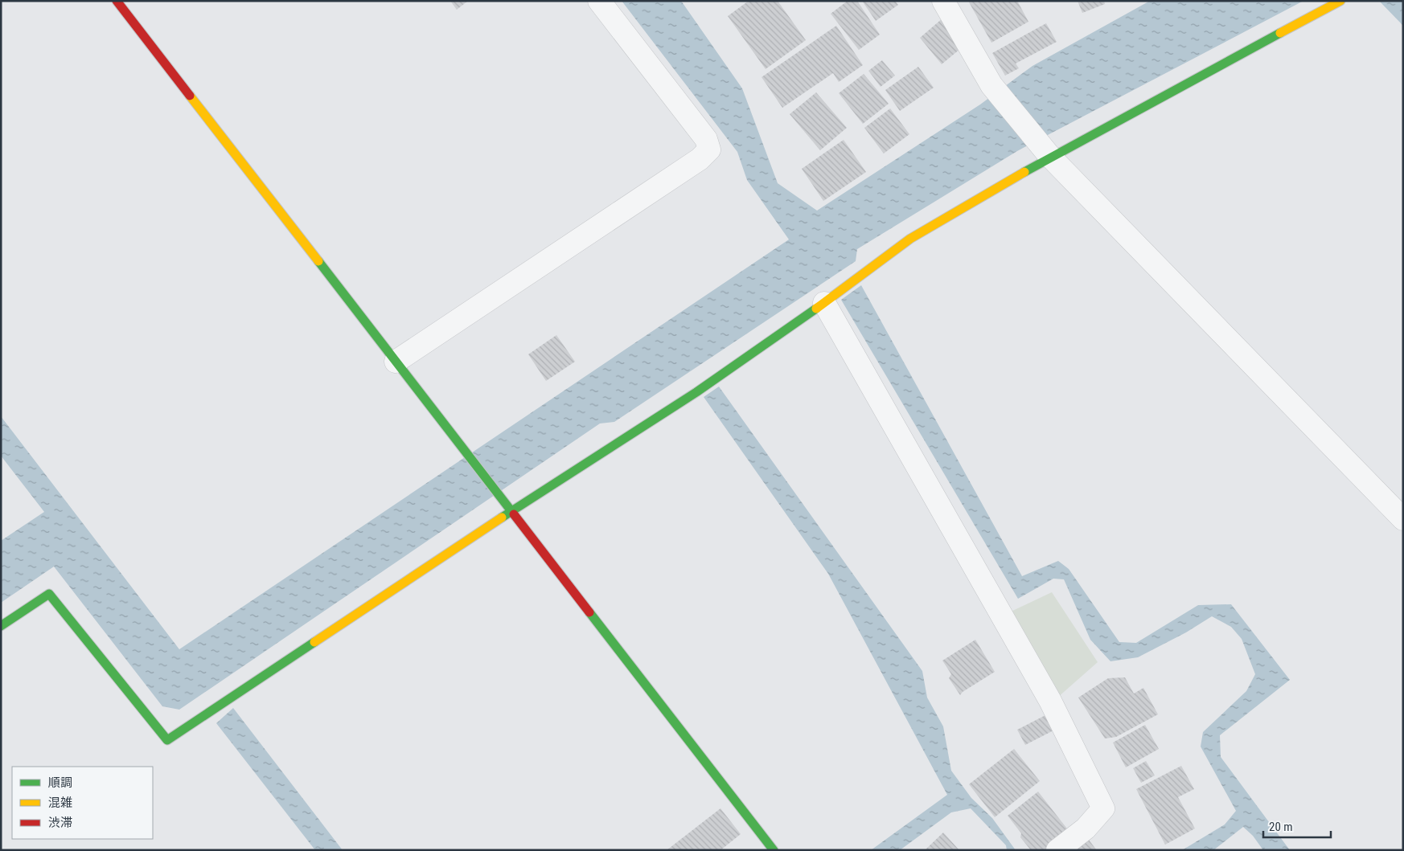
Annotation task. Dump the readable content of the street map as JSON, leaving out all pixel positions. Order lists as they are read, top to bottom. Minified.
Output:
{"legend":["順調","混雑","渋滞"],"scale_bar":"20 m"}
